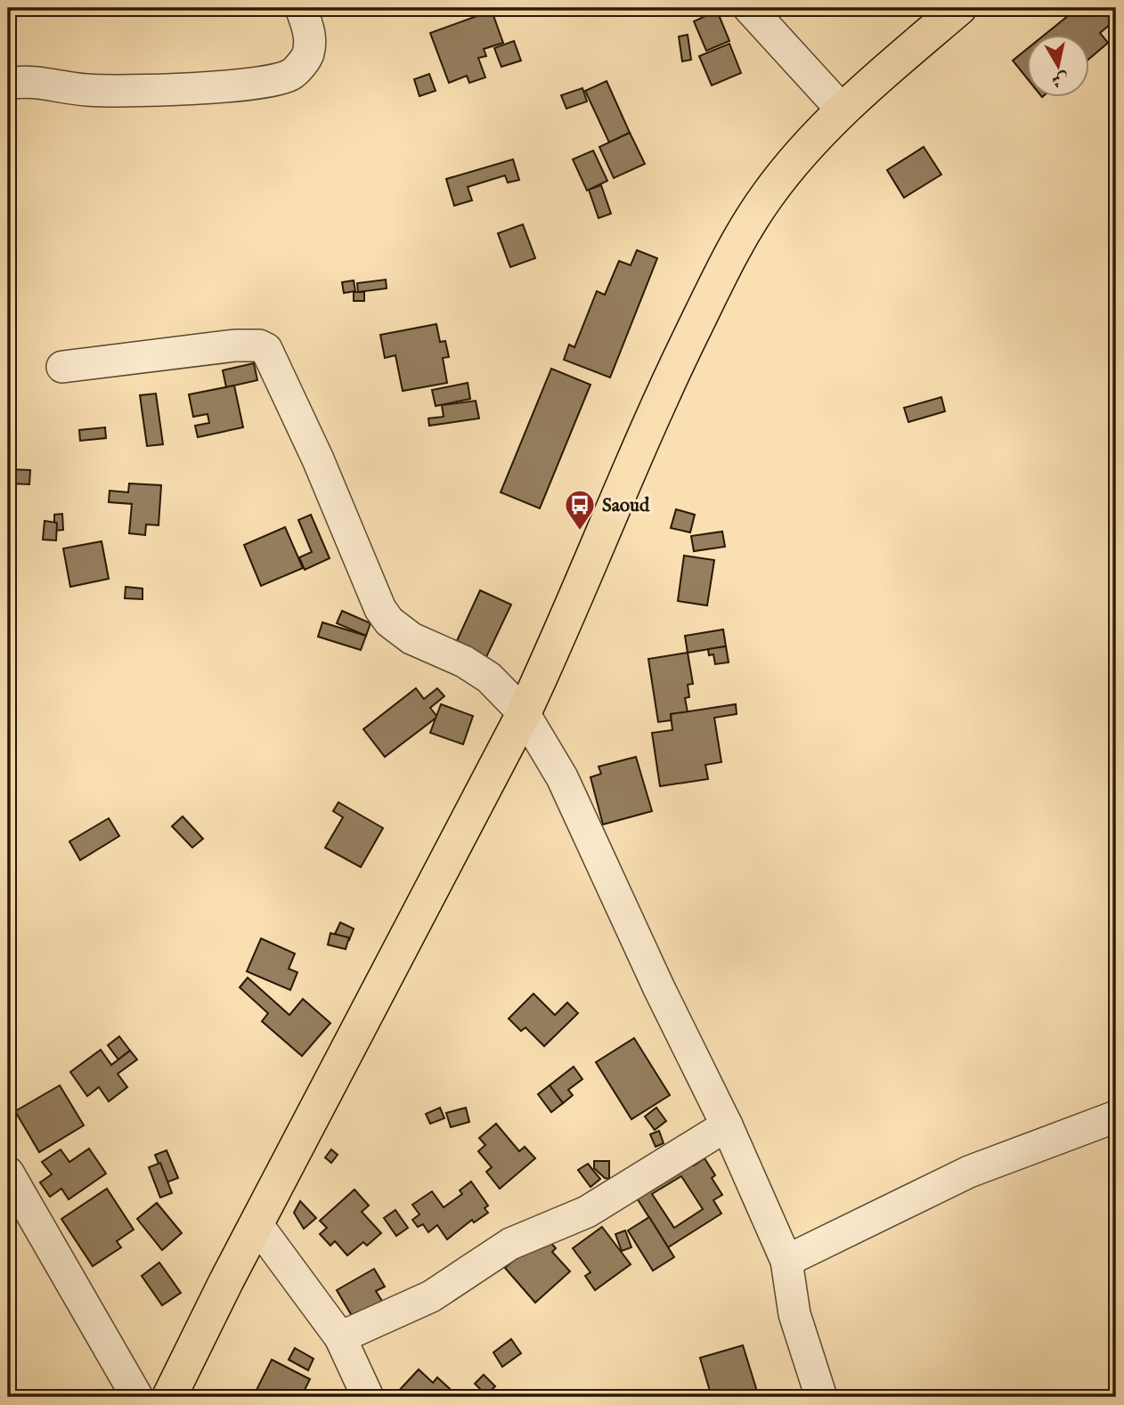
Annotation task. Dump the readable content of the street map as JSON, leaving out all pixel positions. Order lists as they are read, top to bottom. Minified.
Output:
{"places":{"bus stop":["Saoud"]},"north":"bottom"}
